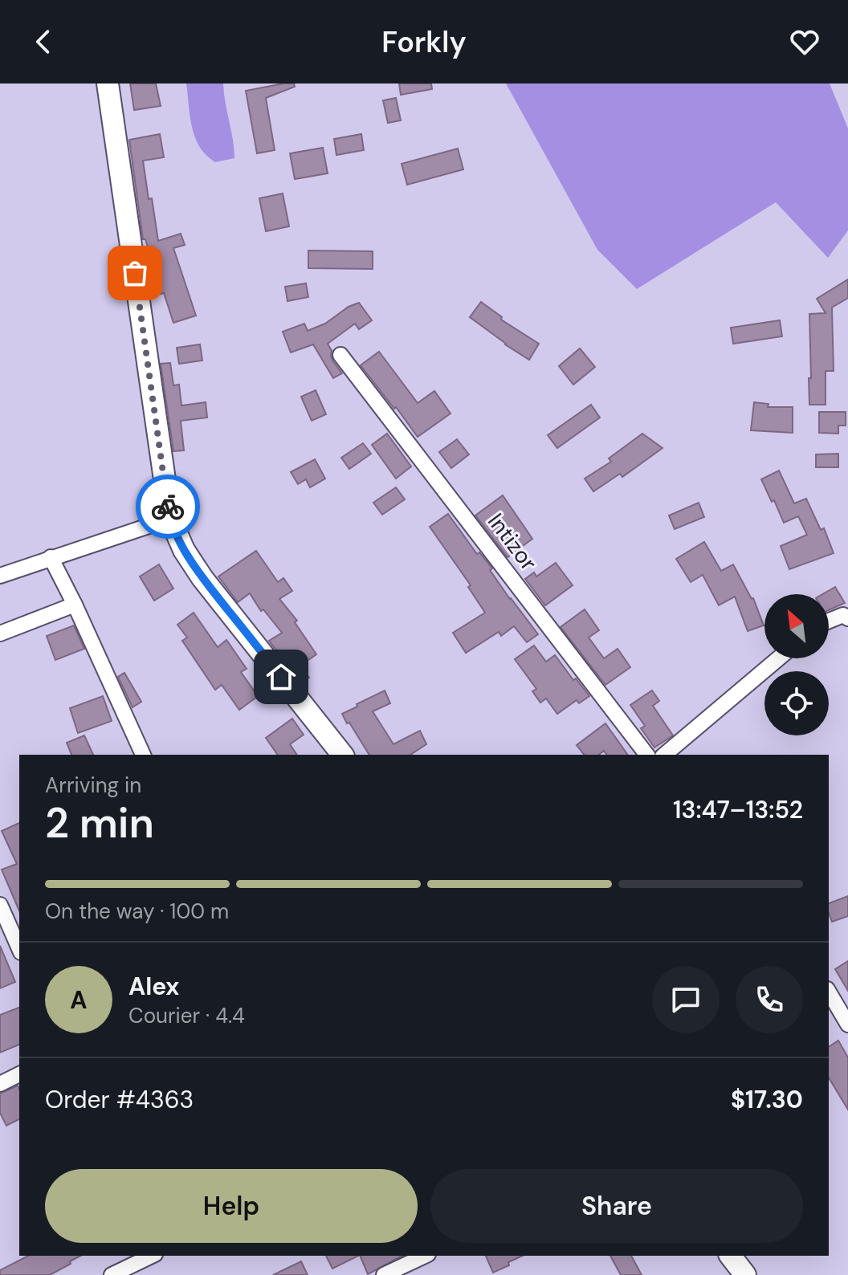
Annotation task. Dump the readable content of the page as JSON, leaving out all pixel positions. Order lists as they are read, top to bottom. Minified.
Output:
{"streets":{"street":["Intizor"]},"north":"top left","page":{"header":"Forkly","heading":["2 min","Arriving in","13:47–13:52"],"panel":["Alex","Courier · 4.4","Order #4363","$17.30"],"bar":"On the way · 100 m","round":"A","buttons":["Help","Share"]}}
